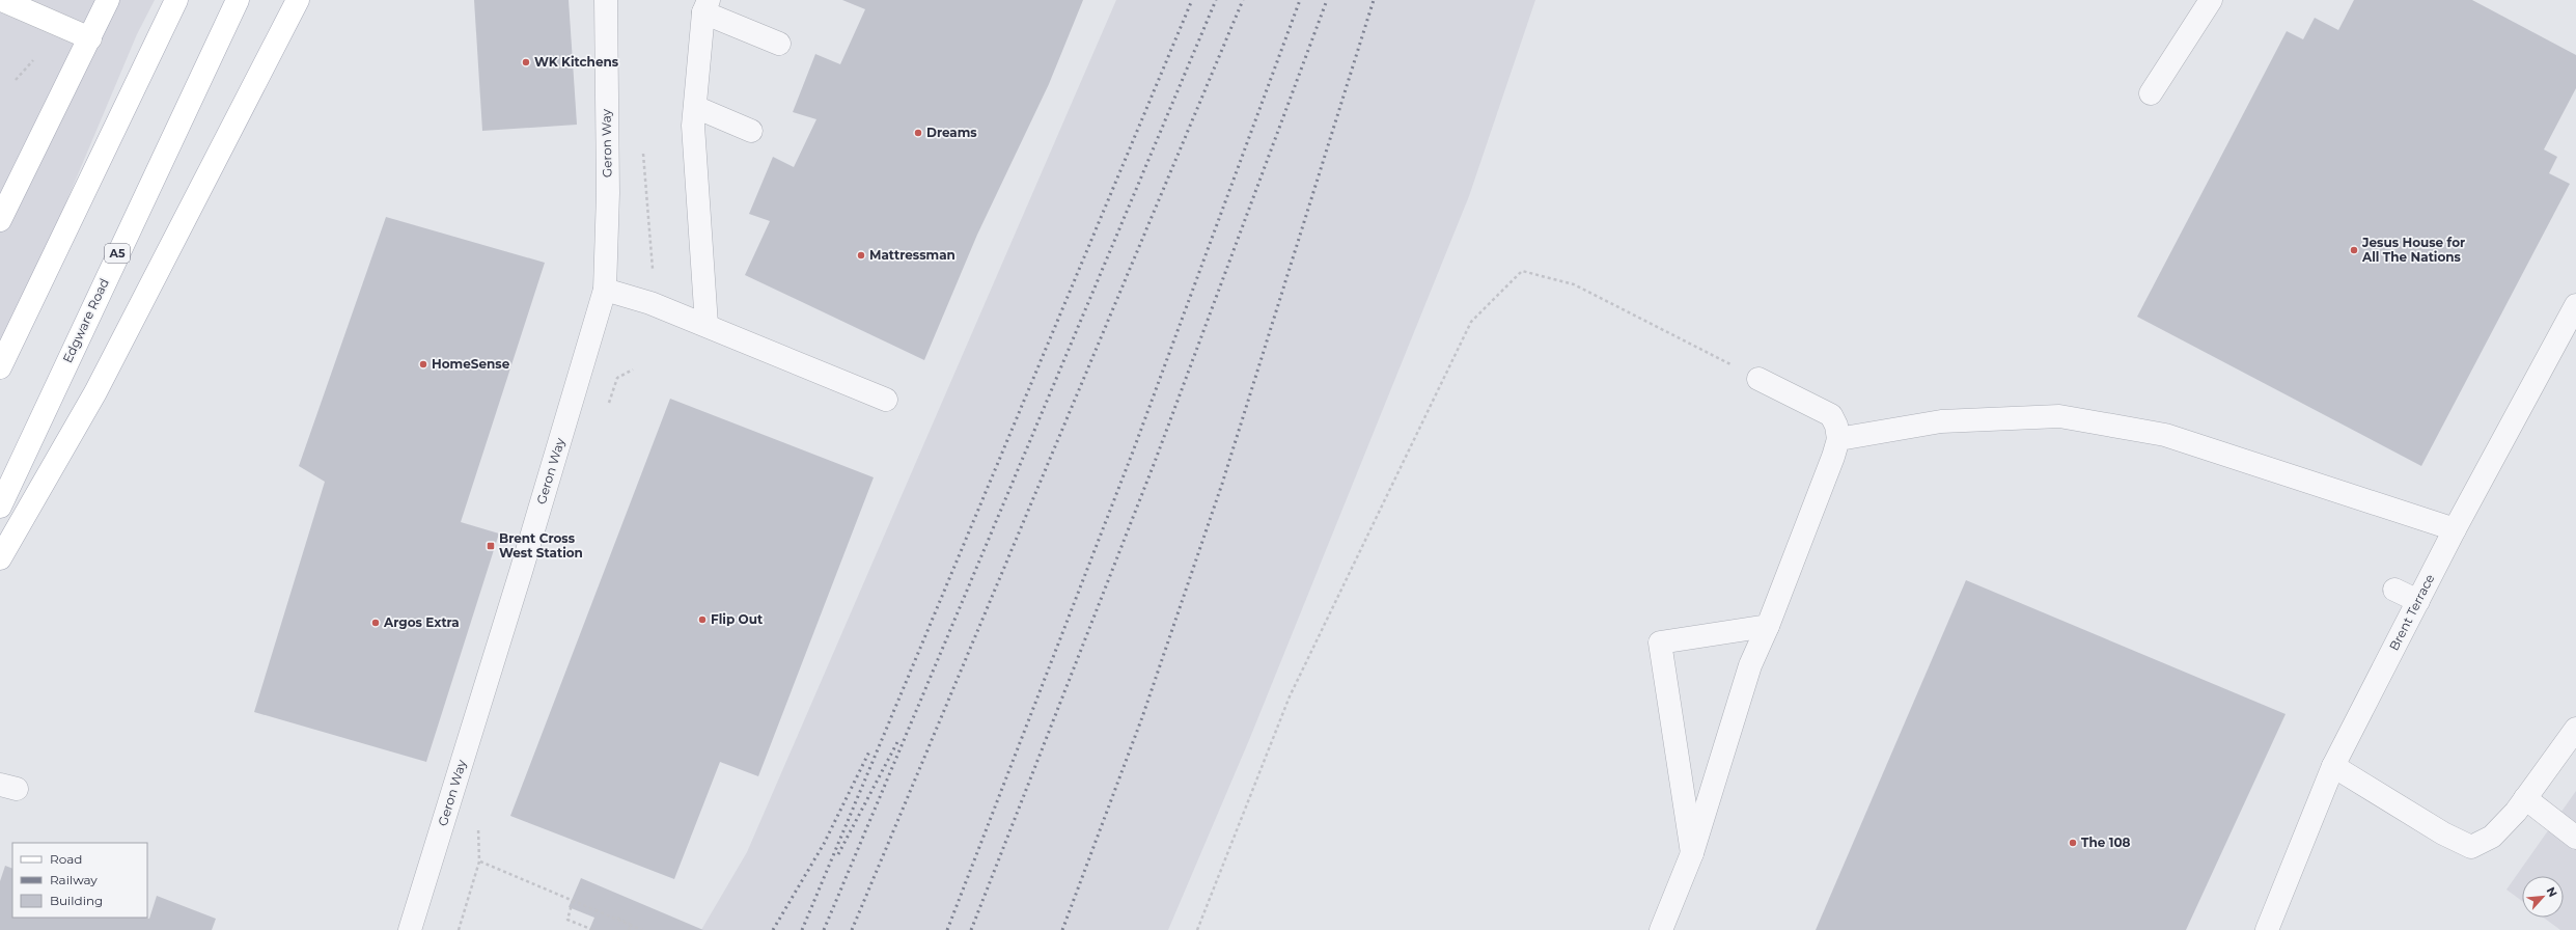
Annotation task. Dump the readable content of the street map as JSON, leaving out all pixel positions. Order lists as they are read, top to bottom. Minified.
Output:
{"streets":{"main road":["A5","Edgware Road"],"street":["Geron Way","Brent Terrace"]},"places":{"other":["WK Kitchens","Dreams","Jesus House for All The Nations","Mattressman","HomeSense","Flip Out","Argos Extra","The 108"],"transit":["Brent Cross West Station"]},"legend":["Road","Railway","Building"],"north":"top right"}
